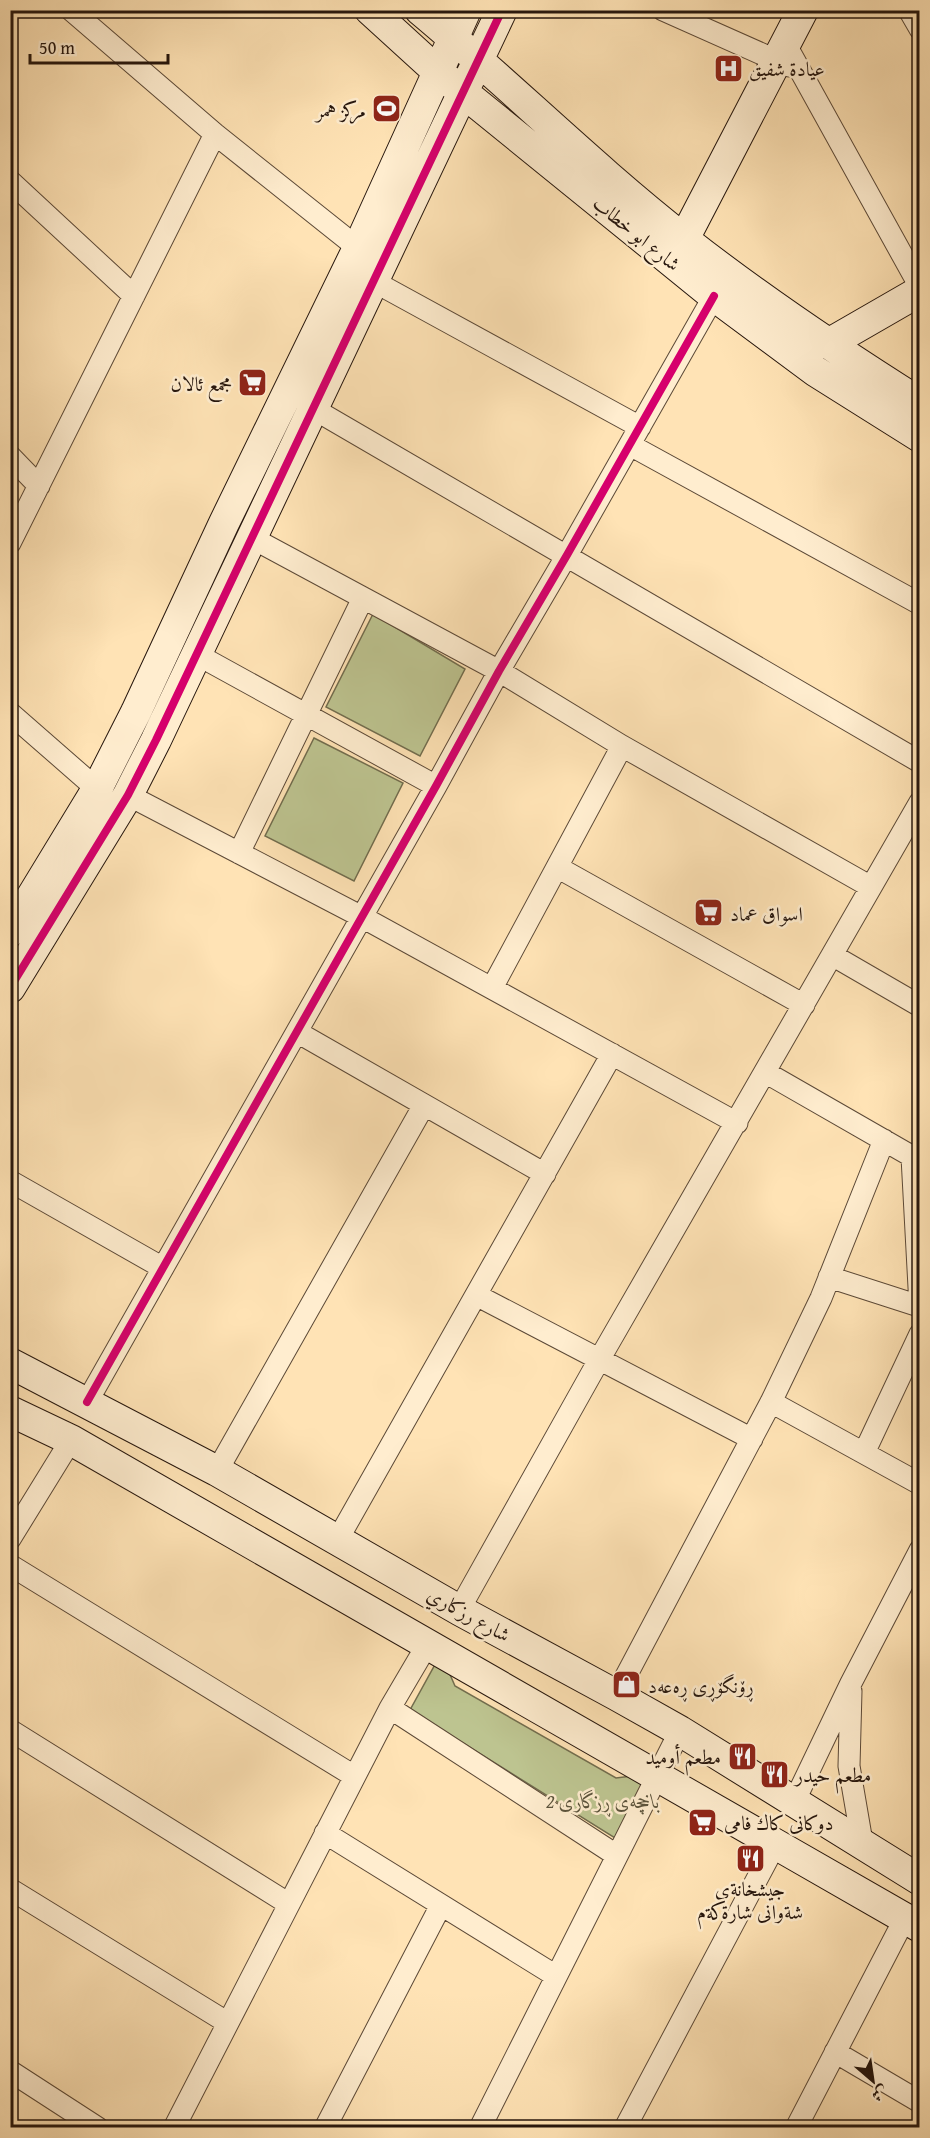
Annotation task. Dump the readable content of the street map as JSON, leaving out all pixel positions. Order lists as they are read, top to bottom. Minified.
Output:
{"streets":{"street":["شارع ابو خطاب","شارع رزكاري"]},"parks":["باخچەی ڕزگاری 2"],"places":{"hospital":["عيادة شفيق"],"sports":["مركز همر"],"supermarket":["مجمع ئالان","اسواق عماد","دوكانى كاك فامى"],"shop":["ڕۆنگۆڕی ڕەعەد"],"restaurant":["مطعم أوميد","مطعم حيدر","جيشخانةى شةوانى شارةكةم"]},"scale_bar":"50 m","north":"bottom right"}
